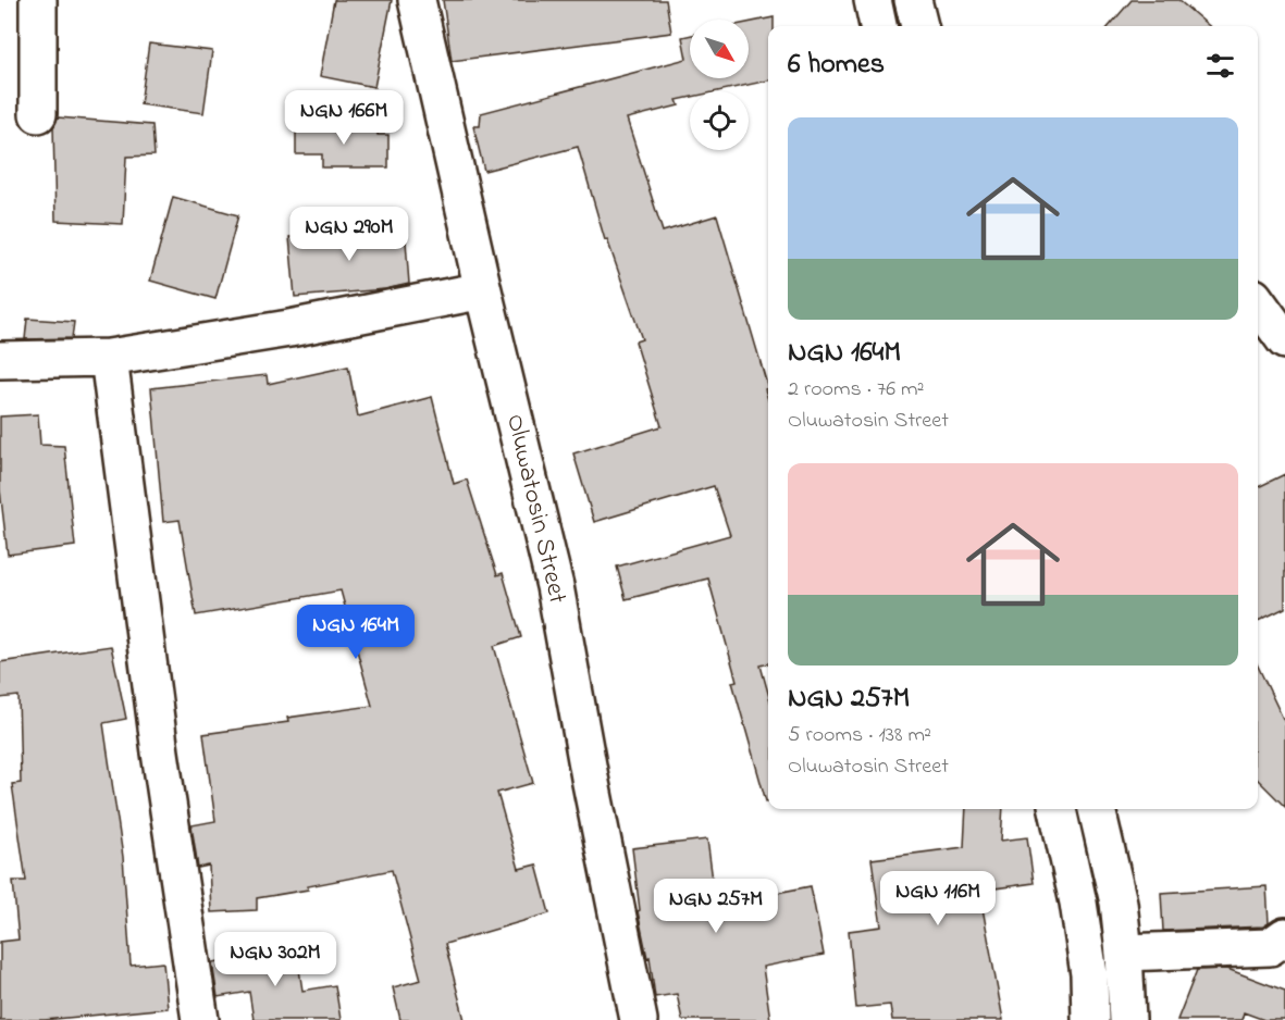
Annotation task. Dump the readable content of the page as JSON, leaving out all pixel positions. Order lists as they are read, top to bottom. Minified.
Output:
{"streets":{"street":["Oluwatosin Street"]},"north":"bottom right","page":{"heading":"6 homes","price":["NGN 166M","NGN 290M","NGN 164M","NGN 116M","NGN 257M","NGN 302M"],"list":[{"name":"NGN 164M","note":"2 rooms · 76 m² · Oluwatosin Street"},{"name":"NGN 257M","note":"5 rooms · 138 m² · Oluwatosin Street"}]}}
